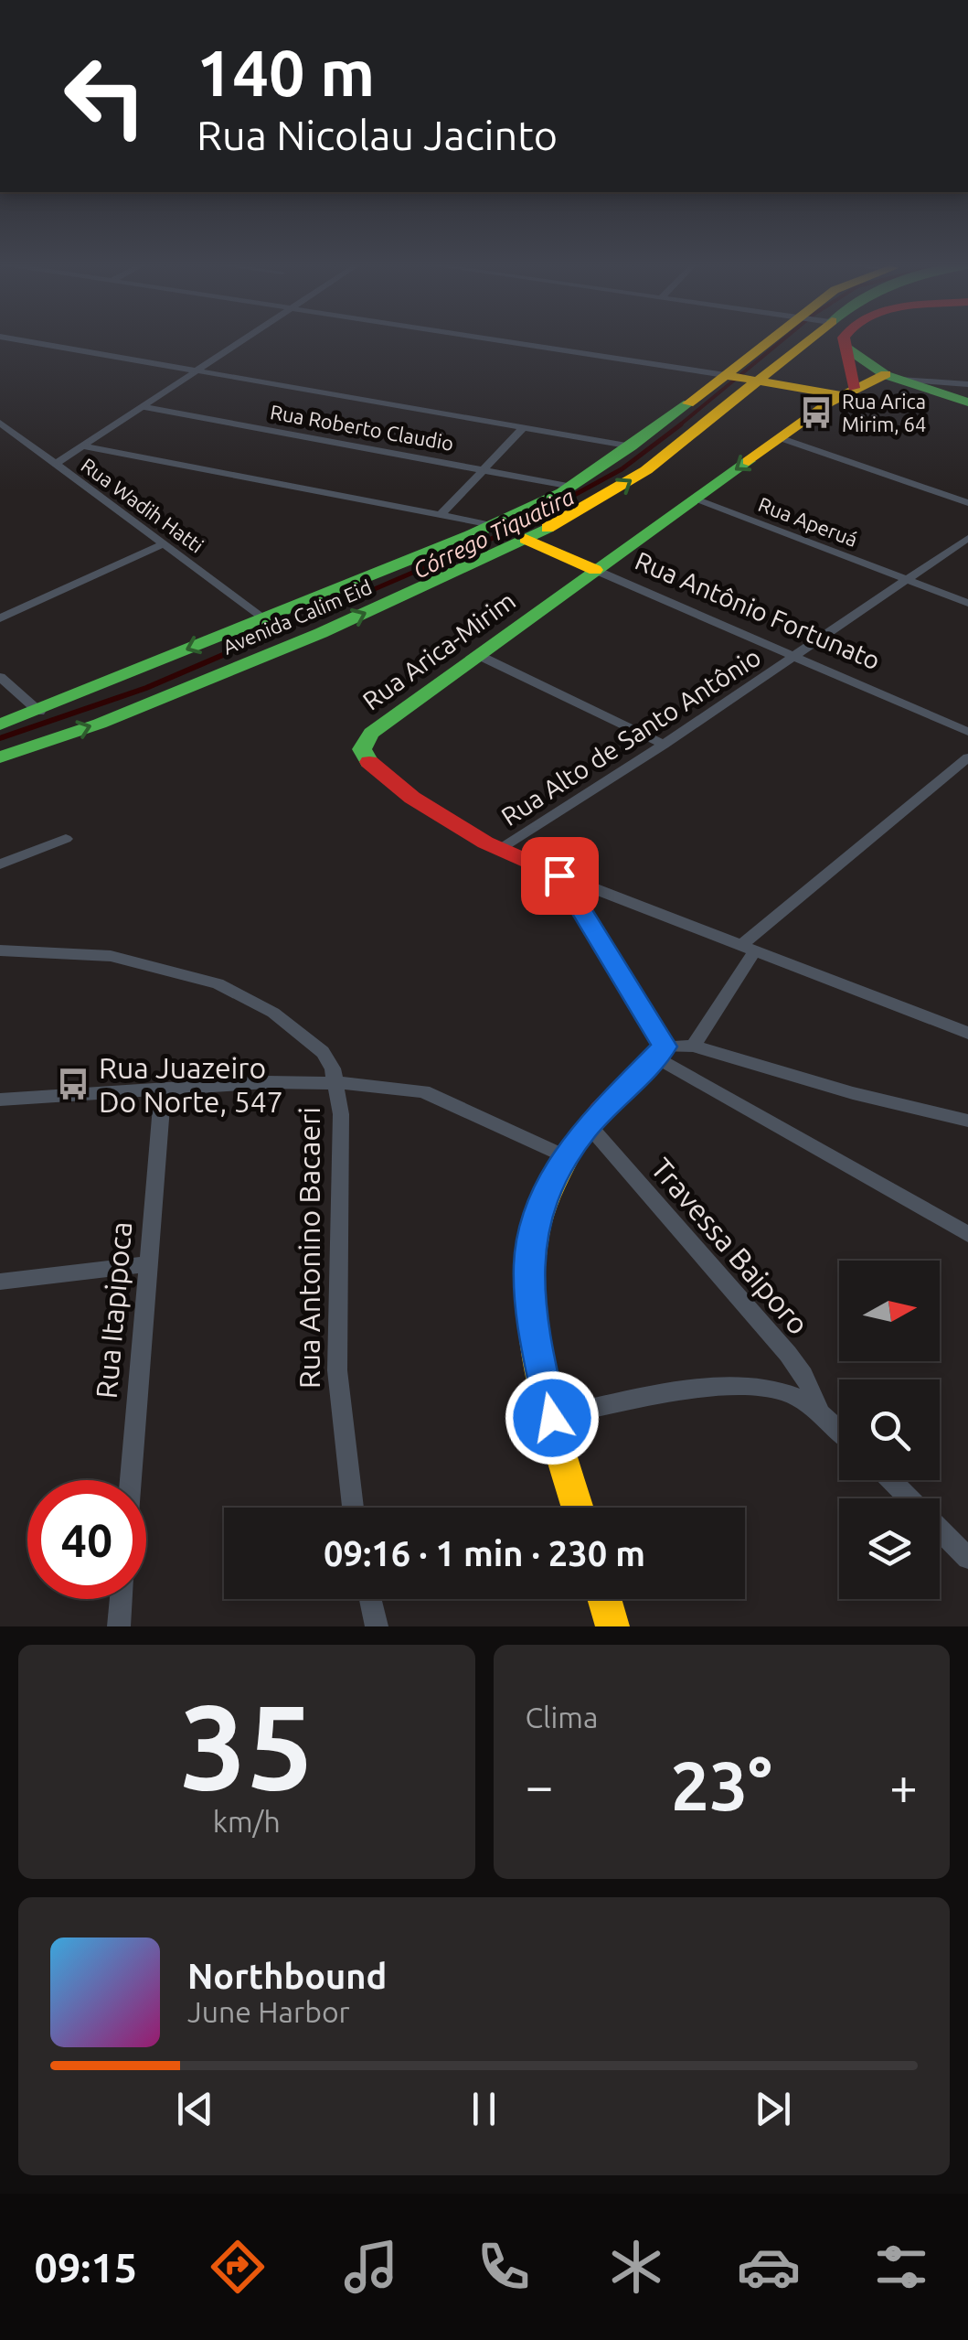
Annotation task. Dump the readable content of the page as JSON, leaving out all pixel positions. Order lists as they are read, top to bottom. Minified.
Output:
{"streets":{"main road":["Rua Antônio Fortunato","Avenida Calim Eid","Rua Arica-Mirim"],"street":["Rua Roberto Claudio","Rua Wadih Hatti","Rua Aperuá","Rua Alto de Santo Antônio","Travessa Baiporo","Rua Antonino Bacaeri","Rua Itapipoca"]},"crossings":[["Rua Roberto Claudio","Avenida Calim Eid"],["Rua Wadih Hatti","Avenida Calim Eid"],["Rua Aperuá","Rua Arica-Mirim"],["Rua Aperuá","Rua Alto de Santo Antônio"],["Rua Antônio Fortunato","Avenida Calim Eid"],["Rua Antônio Fortunato","Rua Arica-Mirim"],["Rua Antônio Fortunato","Rua Alto de Santo Antônio"],["Rua Arica-Mirim","Rua Alto de Santo Antônio"]],"water":["Córrego Tiquatira"],"places":{"bus stop":["Rua Arica Mirim, 64","Rua Juazeiro Do Norte, 547"]},"north":"right","page":{"turn":["140 m","Rua Nicolau Jacinto"],"limit":"40","trip":"09:16 · 1 min · 230 m","tile":[["35","km/h"],"Clima"],"heat":["−","23°","+"],"song":["Northbound","June Harbor"],"tabs":"09:15"}}
